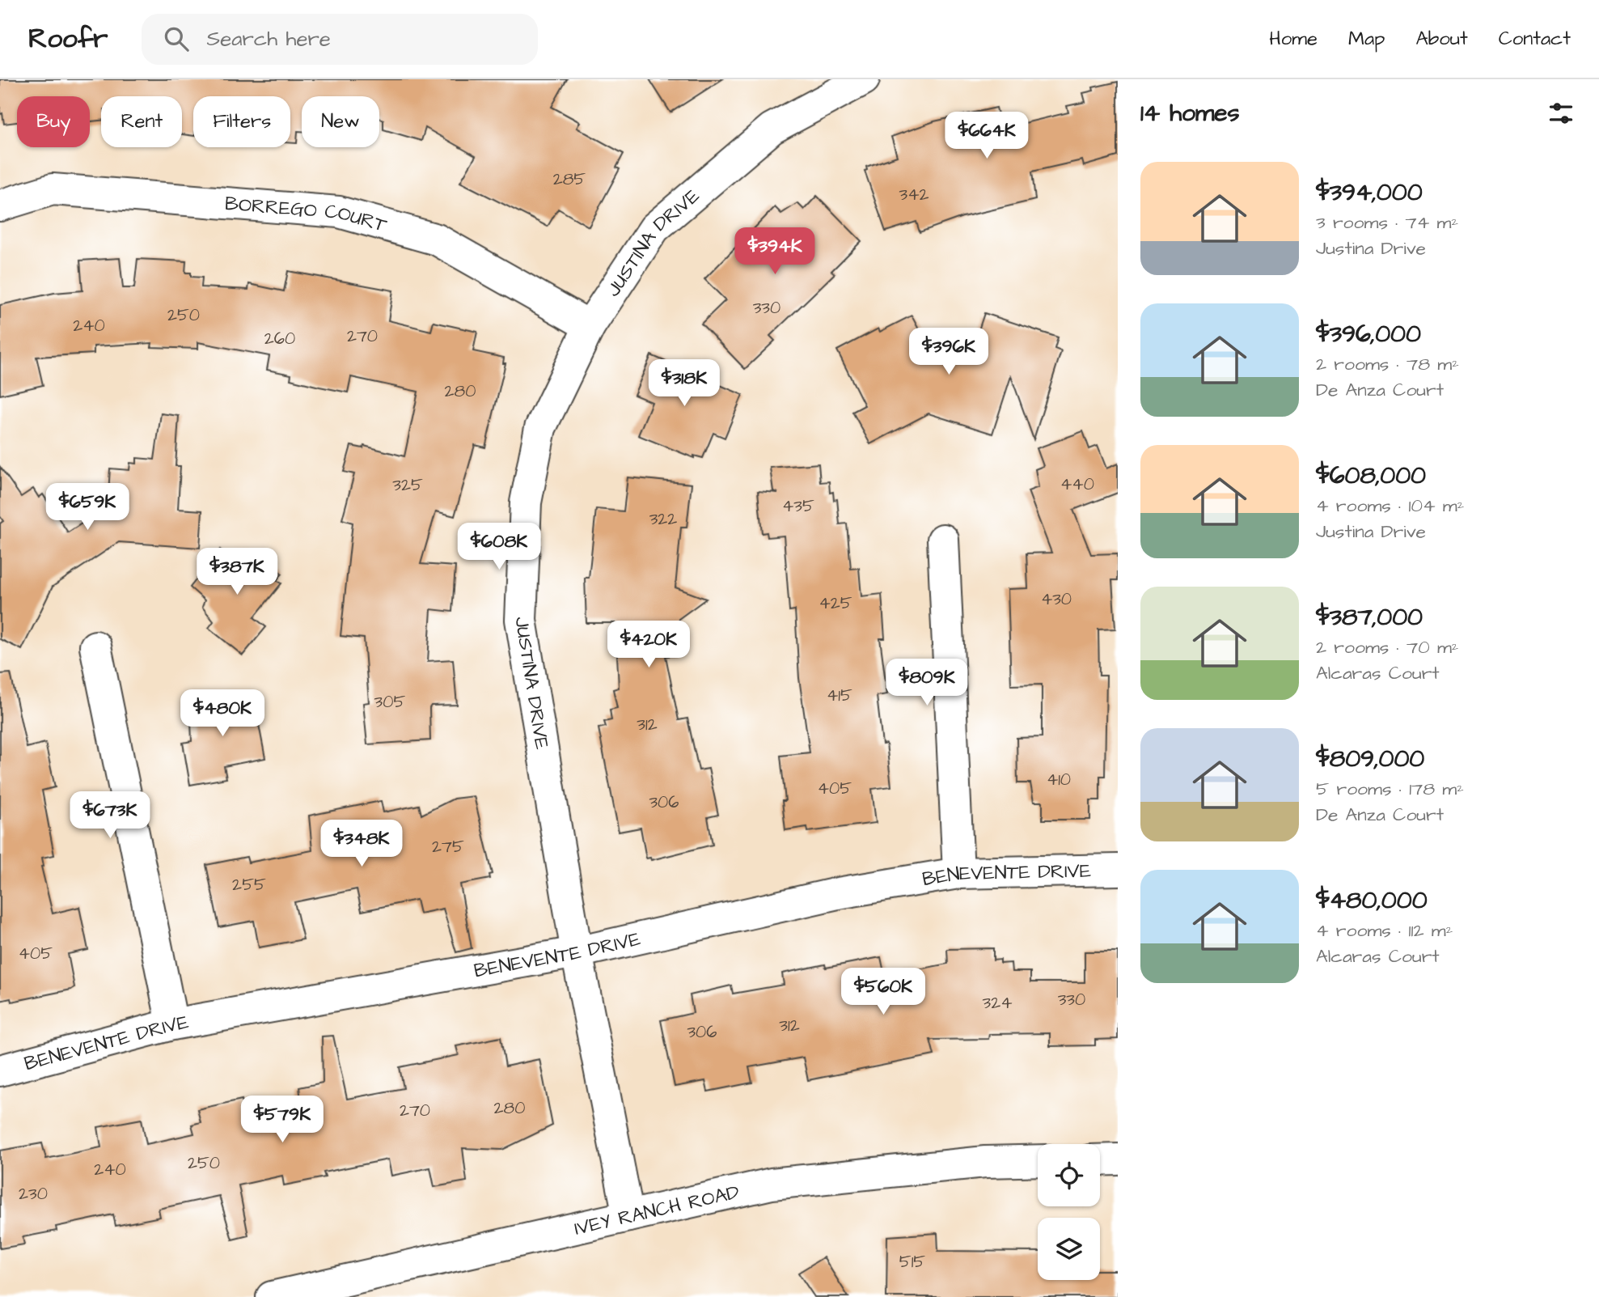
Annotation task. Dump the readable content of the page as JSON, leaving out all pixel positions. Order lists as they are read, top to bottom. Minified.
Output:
{"streets":{"street":["BORREGO COURT","JUSTINA DRIVE","BENEVENTE DRIVE","IVEY RANCH ROAD"]},"crossings":[["BORREGO COURT","JUSTINA DRIVE"],["JUSTINA DRIVE","BENEVENTE DRIVE"],["JUSTINA DRIVE","IVEY RANCH ROAD"]],"house_numbers":["285","342","330","250","240","270","260","280","440","325","435","322","430","425","415","305","312","410","405","306","275","255","405","330","324","312","306","280","270","250","240","230","515"],"page":{"header":"Roofr","search":"Search here","nav":["Home","Map","About","Contact"],"heading":"14 homes","chip":["Buy","Rent","Filters","New"],"price":["$664K","$394K","$396K","$318K","$659K","$608K","$387K","$420K","$809K","$480K","$673K","$348K","$560K","$579K"],"list":[{"name":"$394,000","note":"3 rooms · 74 m² · Justina Drive"},{"name":"$396,000","note":"2 rooms · 78 m² · De Anza Court"},{"name":"$608,000","note":"4 rooms · 104 m² · Justina Drive"},{"name":"$387,000","note":"2 rooms · 70 m² · Alcaras Court"},{"name":"$809,000","note":"5 rooms · 178 m² · De Anza Court"},{"name":"$480,000","note":"4 rooms · 112 m² · Alcaras Court"}]}}
